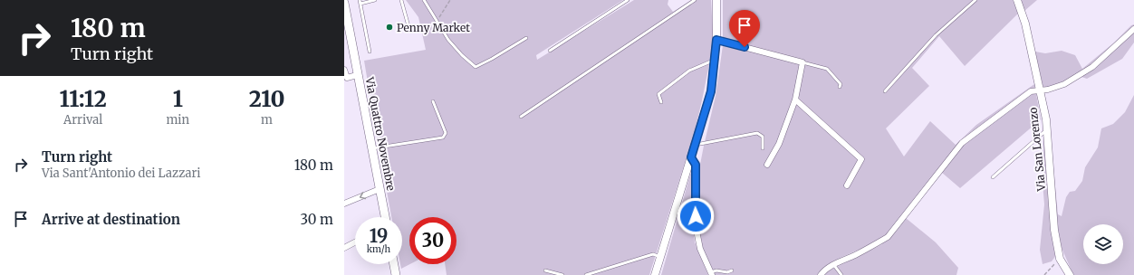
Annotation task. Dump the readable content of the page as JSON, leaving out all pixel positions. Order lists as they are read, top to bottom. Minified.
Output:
{"streets":{"main road":["Via Quattro Novembre"],"street":["Via San Lorenzo"]},"places":["Penny Market"],"page":{"turn":["180 m","Turn right"],"eta":["11:12","Arrival","1","min","210","m"],"list":[{"name":"Turn right","note":"Via Sant'Antonio dei Lazzari","value":"180 m"},{"name":"Arrive at destination","value":"30 m"}],"speed":"19 km/h","limit":"30"}}
